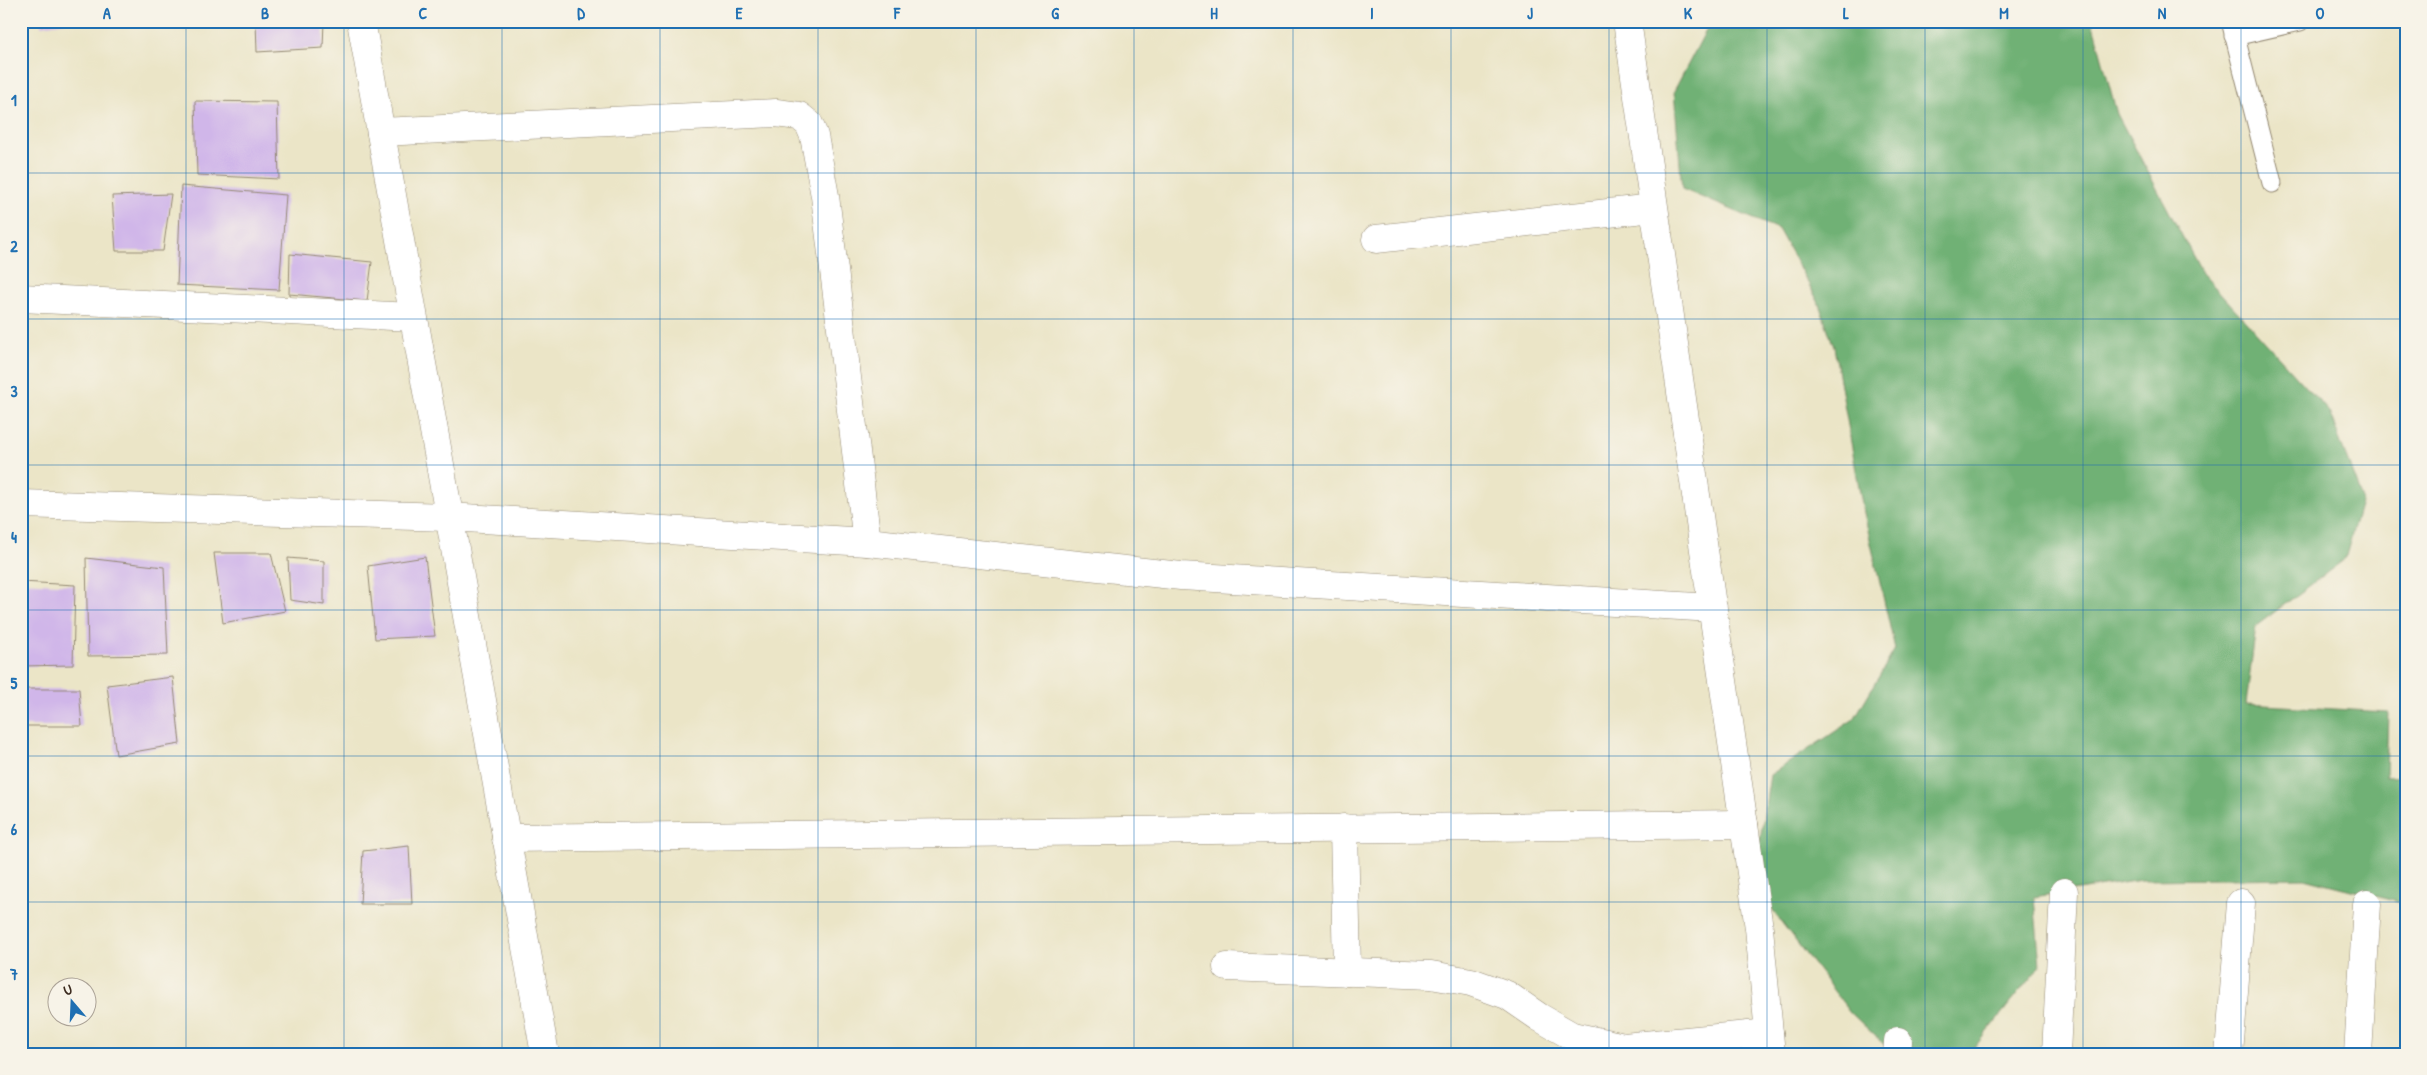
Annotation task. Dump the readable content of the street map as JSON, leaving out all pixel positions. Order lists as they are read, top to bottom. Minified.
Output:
{"north":"top","grid":{"columns":["A","B","C","D","E","F","G","H","I","J","K","L","M","N","O"],"rows":["1","2","3","4","5","6","7"]}}
